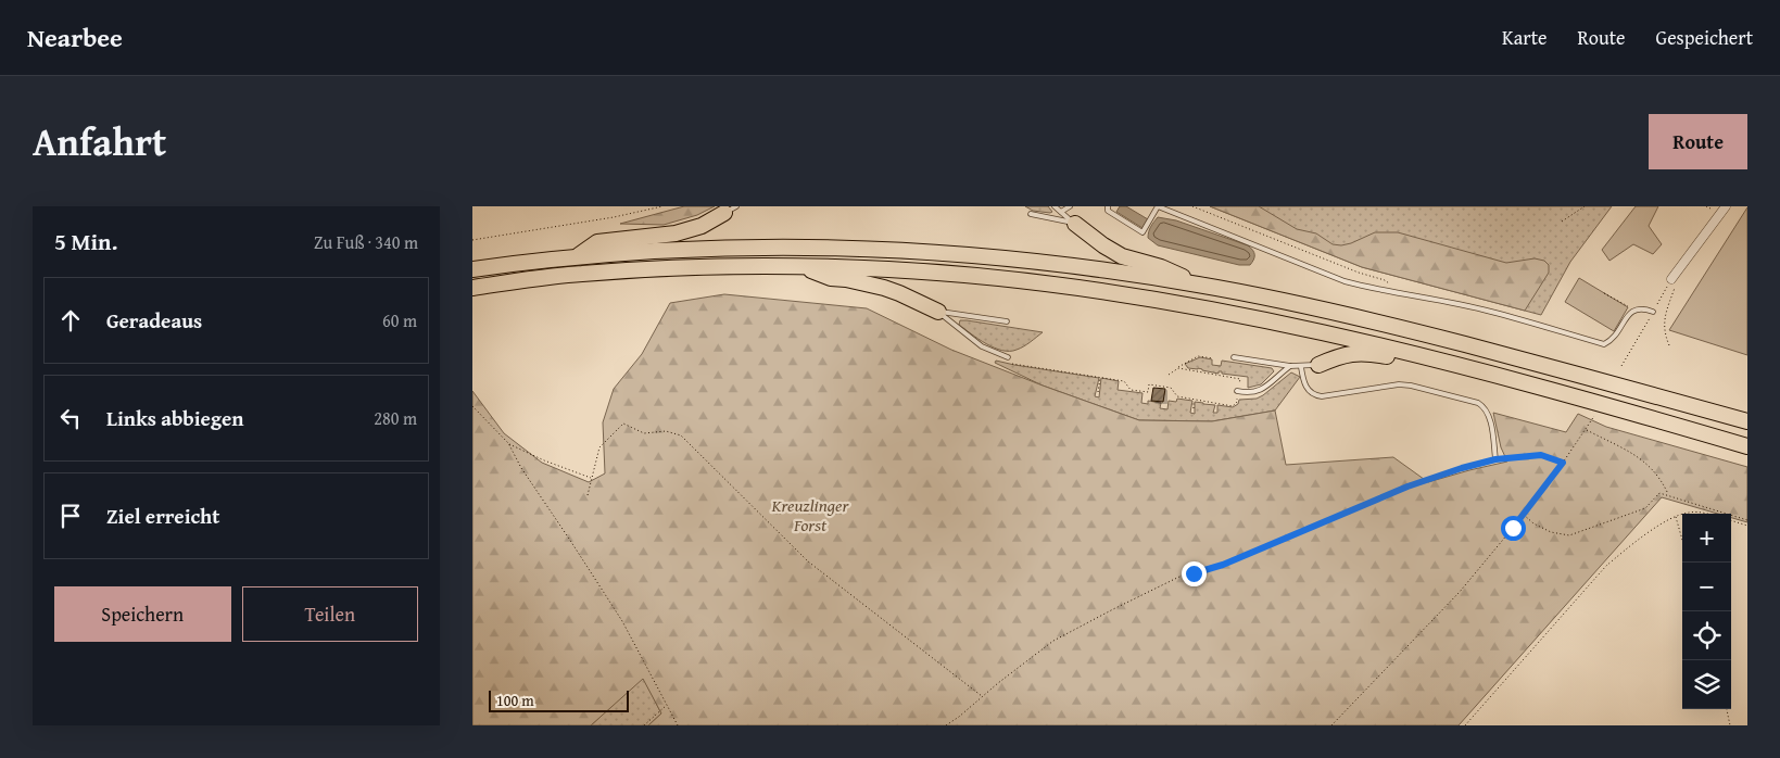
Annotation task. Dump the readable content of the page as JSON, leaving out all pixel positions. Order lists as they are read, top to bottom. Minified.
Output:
{"parks":["Kreuzlinger Forst"],"scale_bar":"100 m","page":{"header":"Nearbee","nav":["Karte","Route","Gespeichert"],"title":"Anfahrt","buttons":["Route",["Speichern","Teilen"]],"heading":["5 Min.","Zu Fuß · 340 m"],"list":[["Geradeaus","60 m"],["Links abbiegen","280 m"],"Ziel erreicht"],"map_buttons":["+","−"],"scale":"100 m"}}
